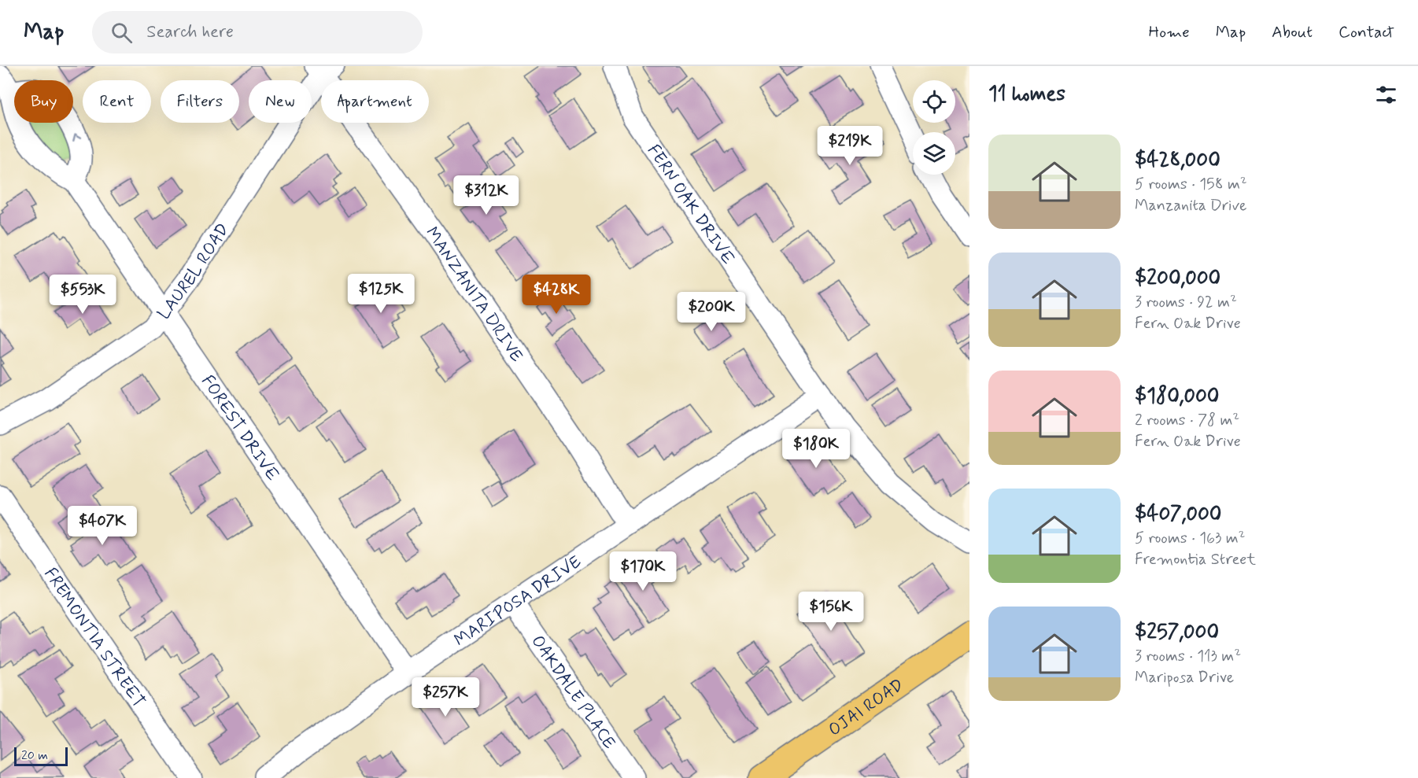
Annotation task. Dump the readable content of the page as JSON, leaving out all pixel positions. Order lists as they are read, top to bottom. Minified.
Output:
{"streets":{"main road":["OJAI ROAD"],"street":["FERN OAK DRIVE","LAUREL ROAD","MANZANITA DRIVE","FOREST DRIVE","MARIPOSA DRIVE","FREMONTIA STREET","OAKDALE PLACE"]},"crossings":[["FERN OAK DRIVE","MARIPOSA DRIVE"],["LAUREL ROAD","MANZANITA DRIVE"],["LAUREL ROAD","FOREST DRIVE"],["MANZANITA DRIVE","MARIPOSA DRIVE"],["FOREST DRIVE","MARIPOSA DRIVE"],["MARIPOSA DRIVE","OAKDALE PLACE"]],"scale_bar":"20 m","page":{"header":"Map","search":"Search here","nav":["Home","Map","About","Contact"],"heading":"11 homes","chip":["Buy","Rent","Filters","New","Apartment"],"list":[{"name":"$428,000","note":"5 rooms · 158 m² · Manzanita Drive"},{"name":"$200,000","note":"3 rooms · 92 m² · Fern Oak Drive"},{"name":"$180,000","note":"2 rooms · 78 m² · Fern Oak Drive"},{"name":"$407,000","note":"5 rooms · 163 m² · Fremontia Street"},{"name":"$257,000","note":"3 rooms · 113 m² · Mariposa Drive"}],"price":["$219K","$312K","$125K","$553K","$428K","$200K","$180K","$407K","$170K","$156K","$257K"],"scale":"20 m"}}
